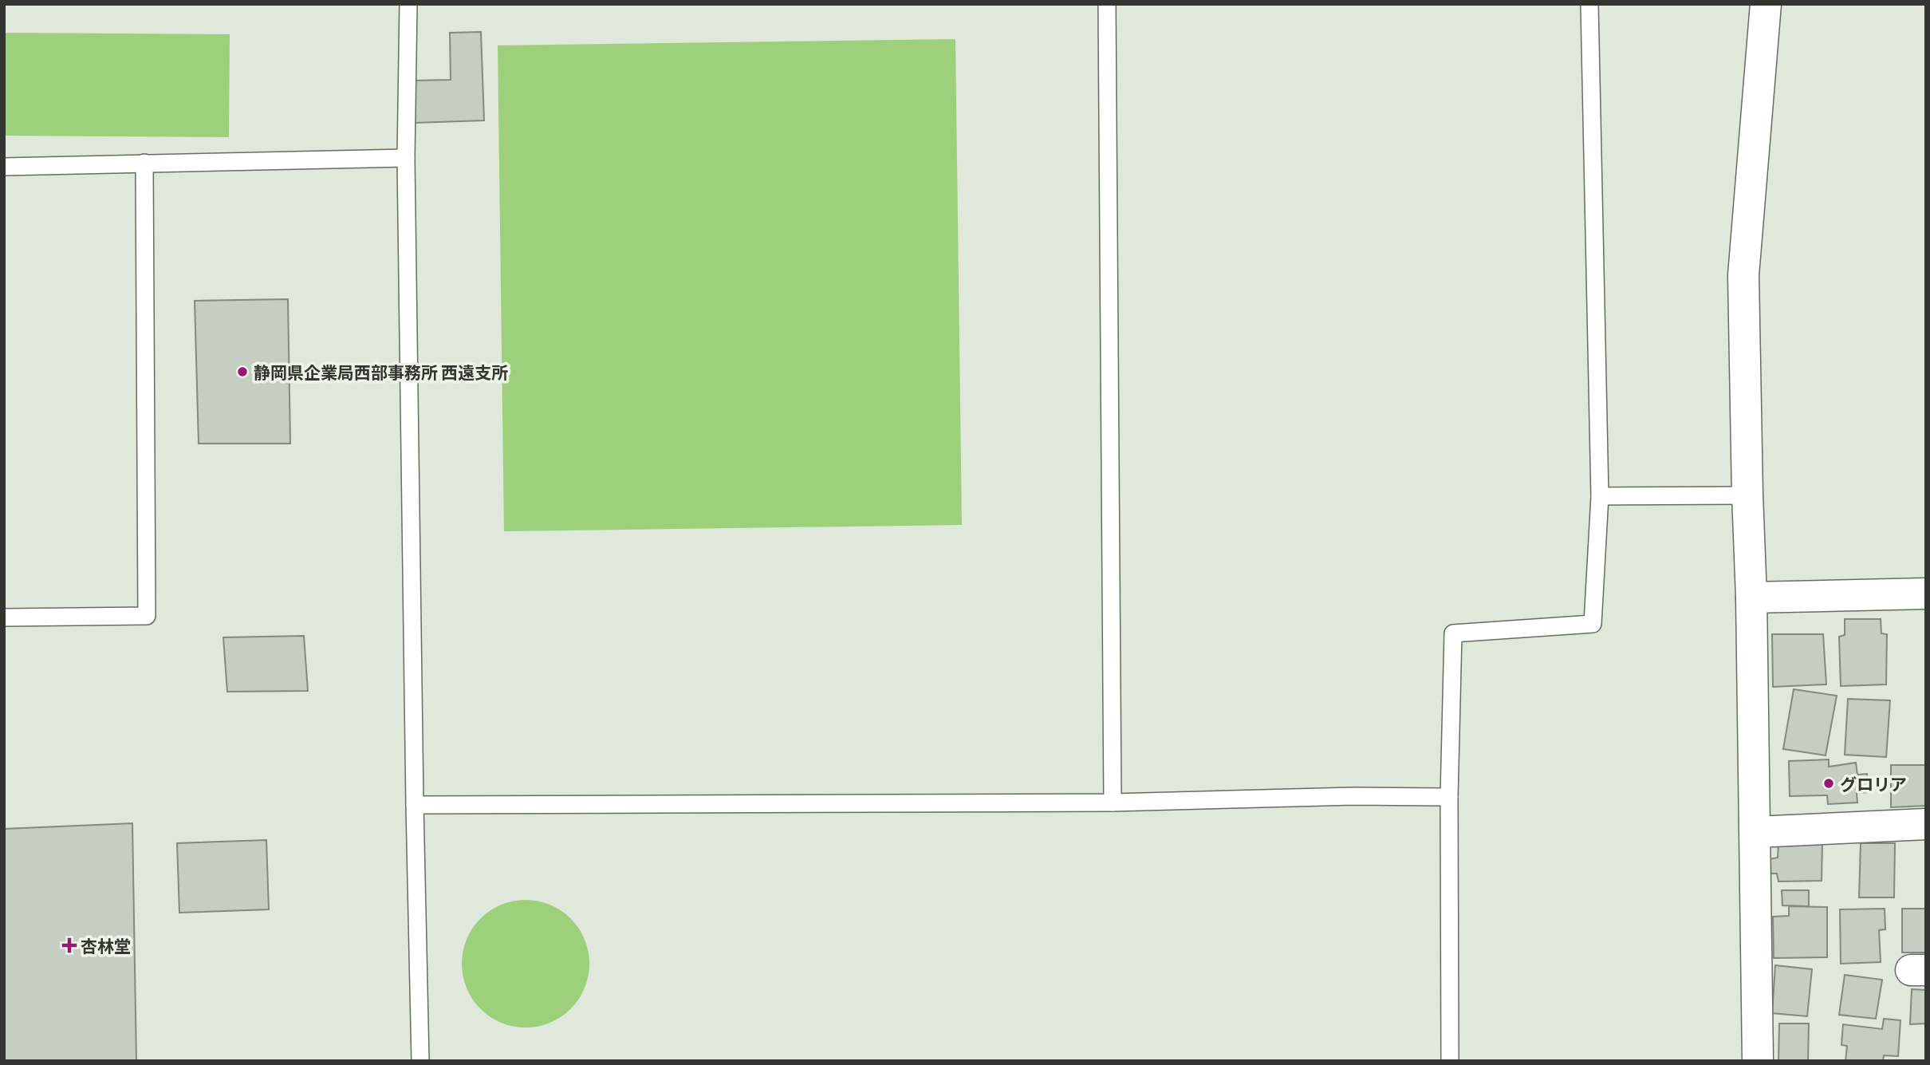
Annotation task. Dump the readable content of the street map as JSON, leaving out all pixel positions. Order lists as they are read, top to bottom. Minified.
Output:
{"places":{"other":["静岡県企業局西部事務所 西遠支所","グロリア"],"health":["杏林堂"]}}
